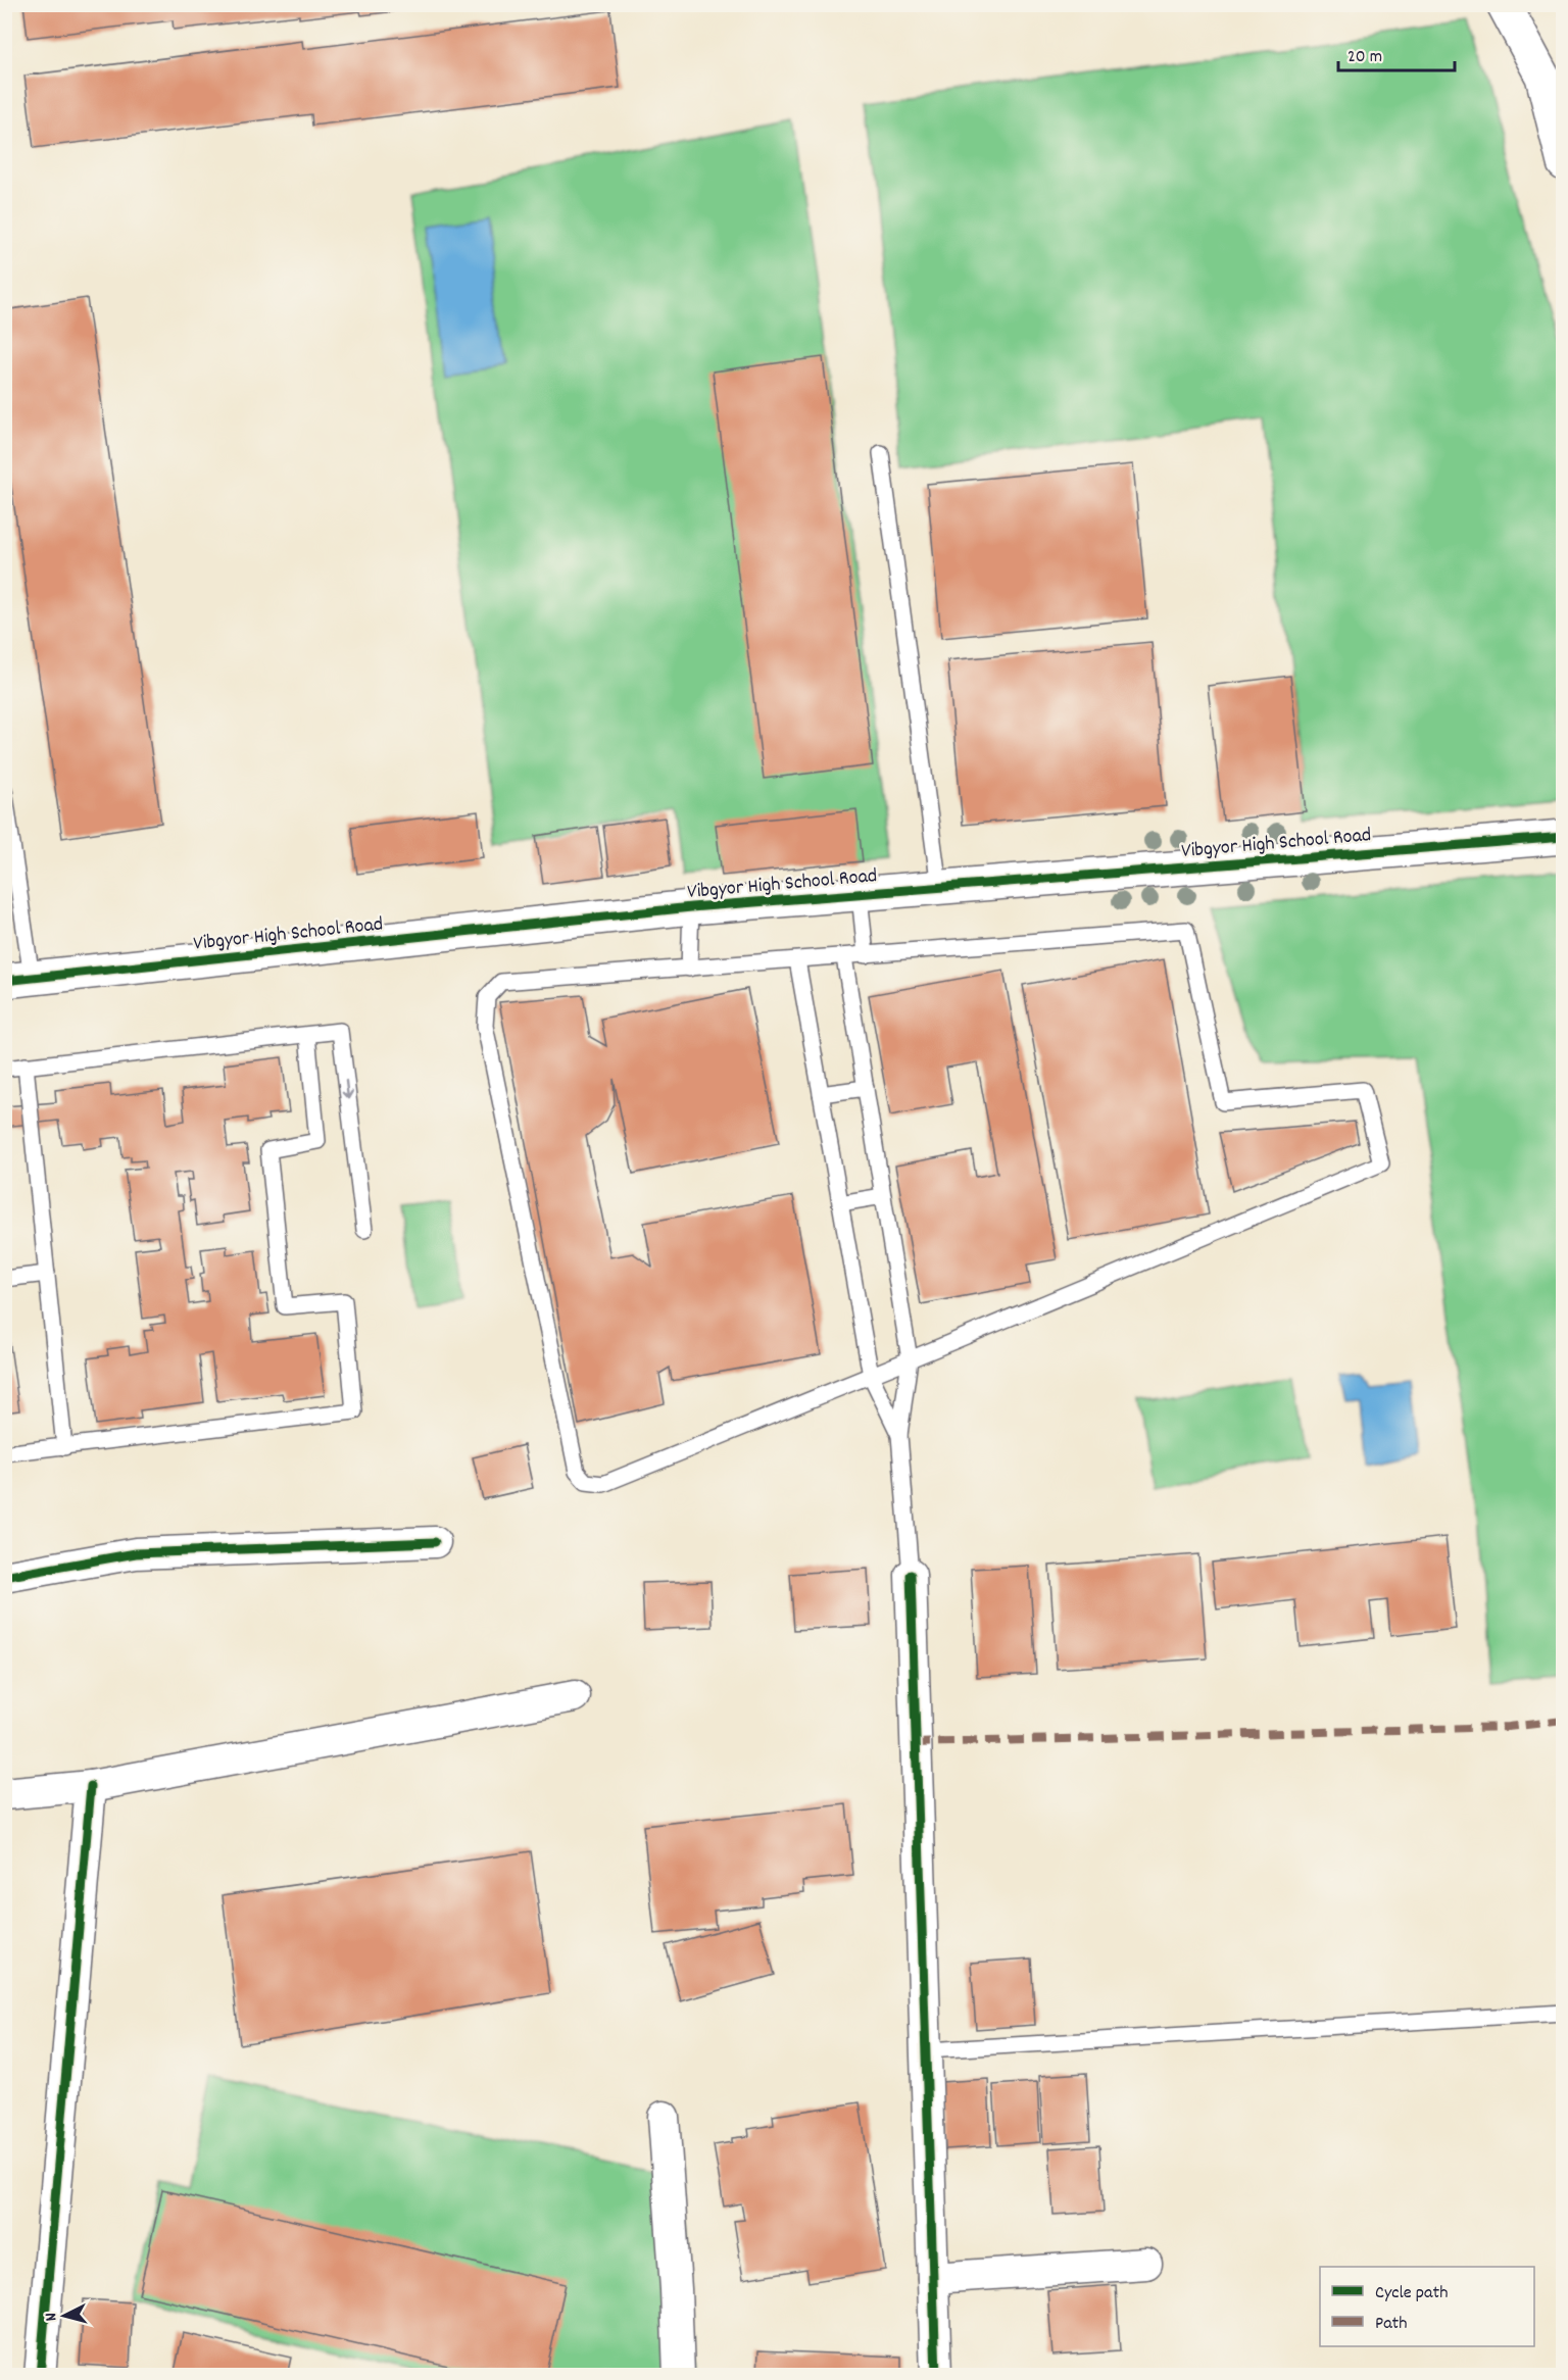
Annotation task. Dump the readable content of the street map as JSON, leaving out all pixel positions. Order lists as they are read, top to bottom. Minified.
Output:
{"streets":{"street":["Vibgyor High School Road"]},"legend":["Cycle path","Path"],"scale_bar":"20 m","north":"left"}
